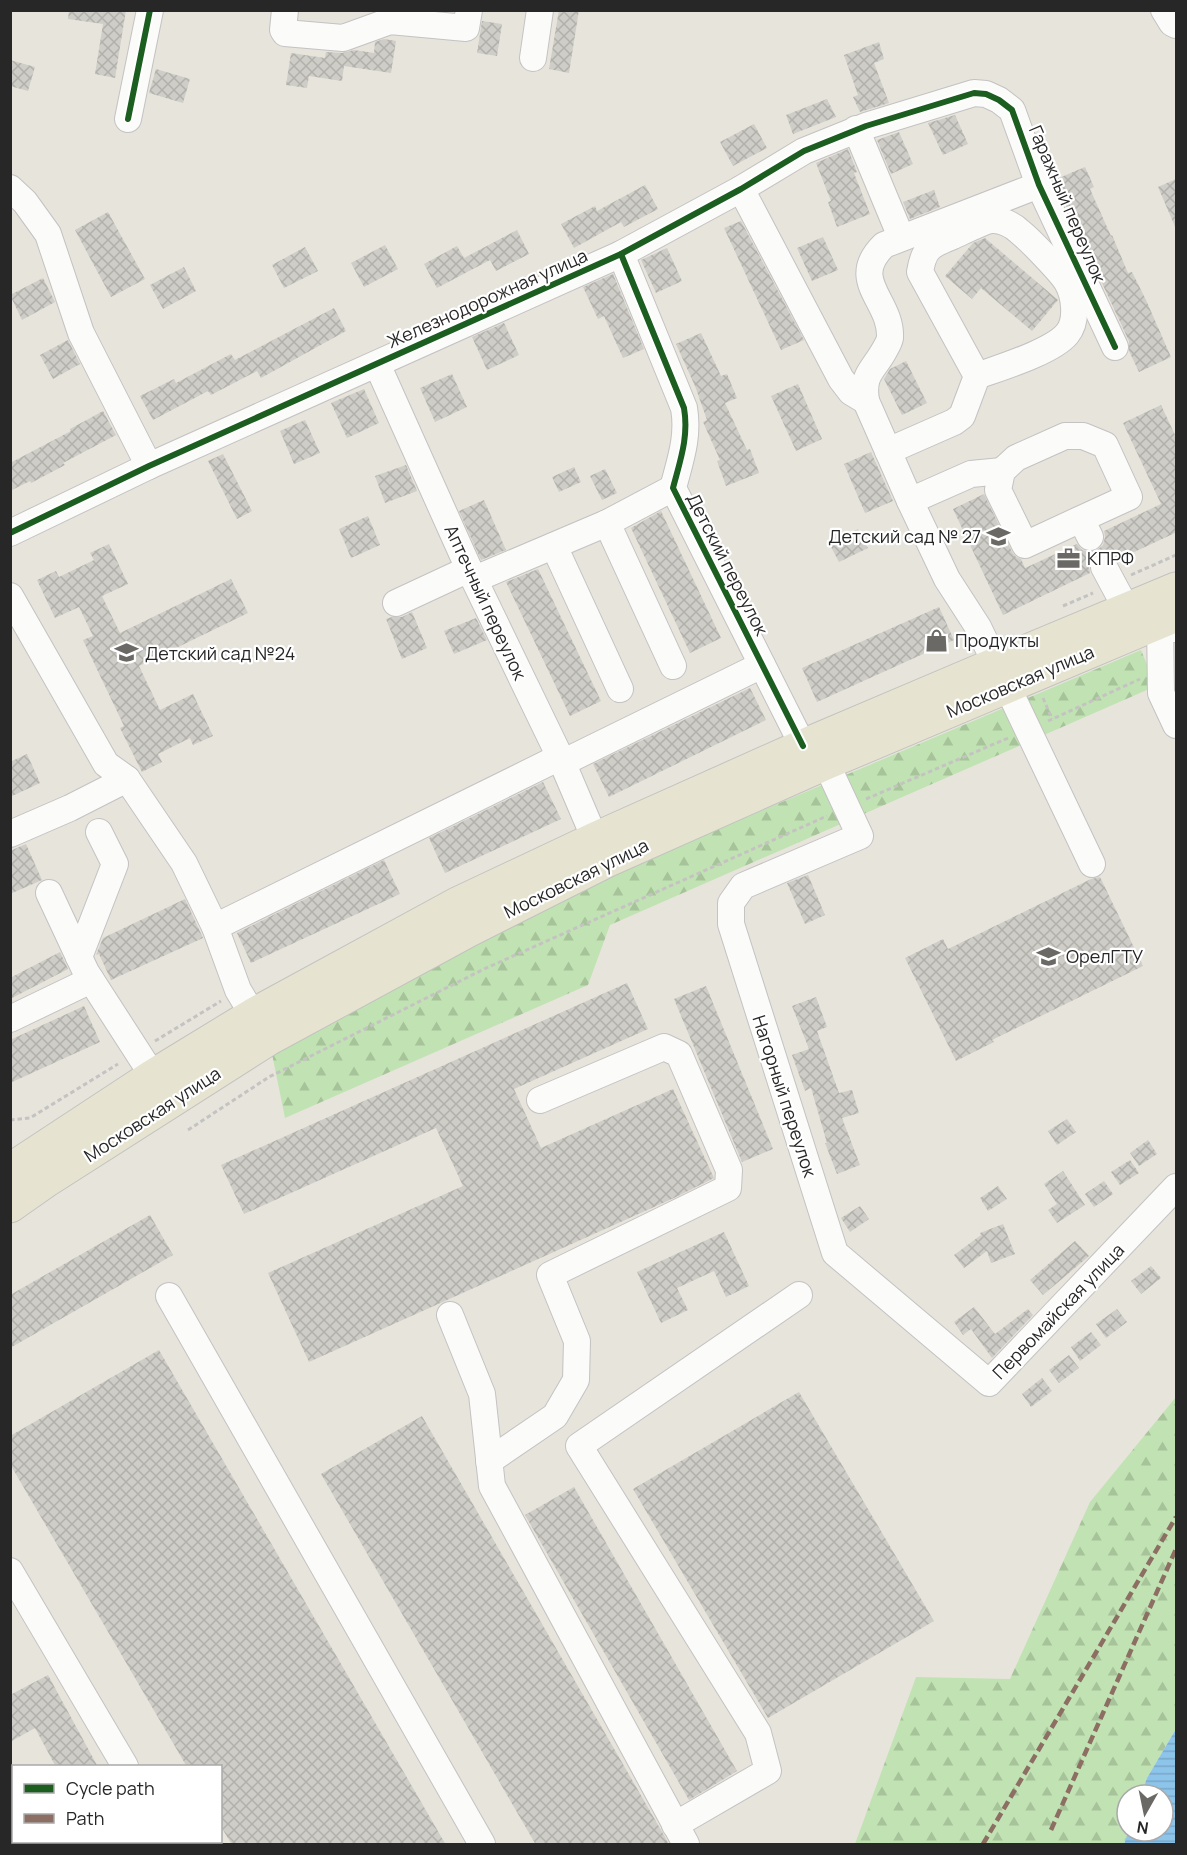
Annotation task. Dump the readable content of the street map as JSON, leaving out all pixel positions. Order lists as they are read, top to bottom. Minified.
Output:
{"streets":{"main road":["Московская улица"],"street":["Гаражный переулок","Железнодорожная улица","Детский переулок","Аптечный переулок","Нагорный переулок","Первомайская улица"]},"crossings":[["Гаражный переулок","Железнодорожная улица"],["Железнодорожная улица","Детский переулок"],["Железнодорожная улица","Аптечный переулок"],["Детский переулок","Московская улица"],["Детский переулок","Нагорный переулок"],["Аптечный переулок","Московская улица"],["Нагорный переулок","Первомайская улица"]],"places":{"school or university":["Детский сад № 27","Детский сад №24","ОрелГТУ"],"office":["КПРФ"],"shop":["Продукты"]},"legend":["Cycle path","Path"],"north":"bottom"}
